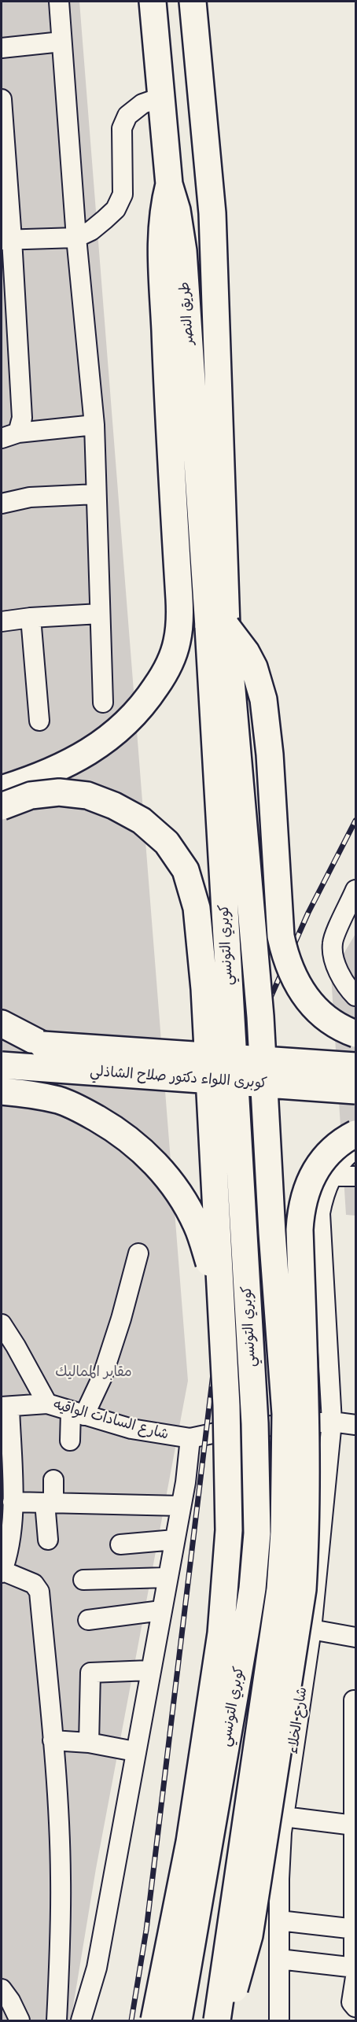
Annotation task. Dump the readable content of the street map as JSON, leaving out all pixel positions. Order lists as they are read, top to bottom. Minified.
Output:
{"streets":{"highway":["طريق النصر","كوبري التونسي","كوبرى اللواء دكتور صلاح الشاذلي"],"street":["شارع السادات الواقيه","شارع الخلاء"]},"crossings":[["طريق النصر","كوبري التونسي"],["شارع السادات الواقيه","شارع الخلاء"]],"parks":["مقابر المماليك"]}
